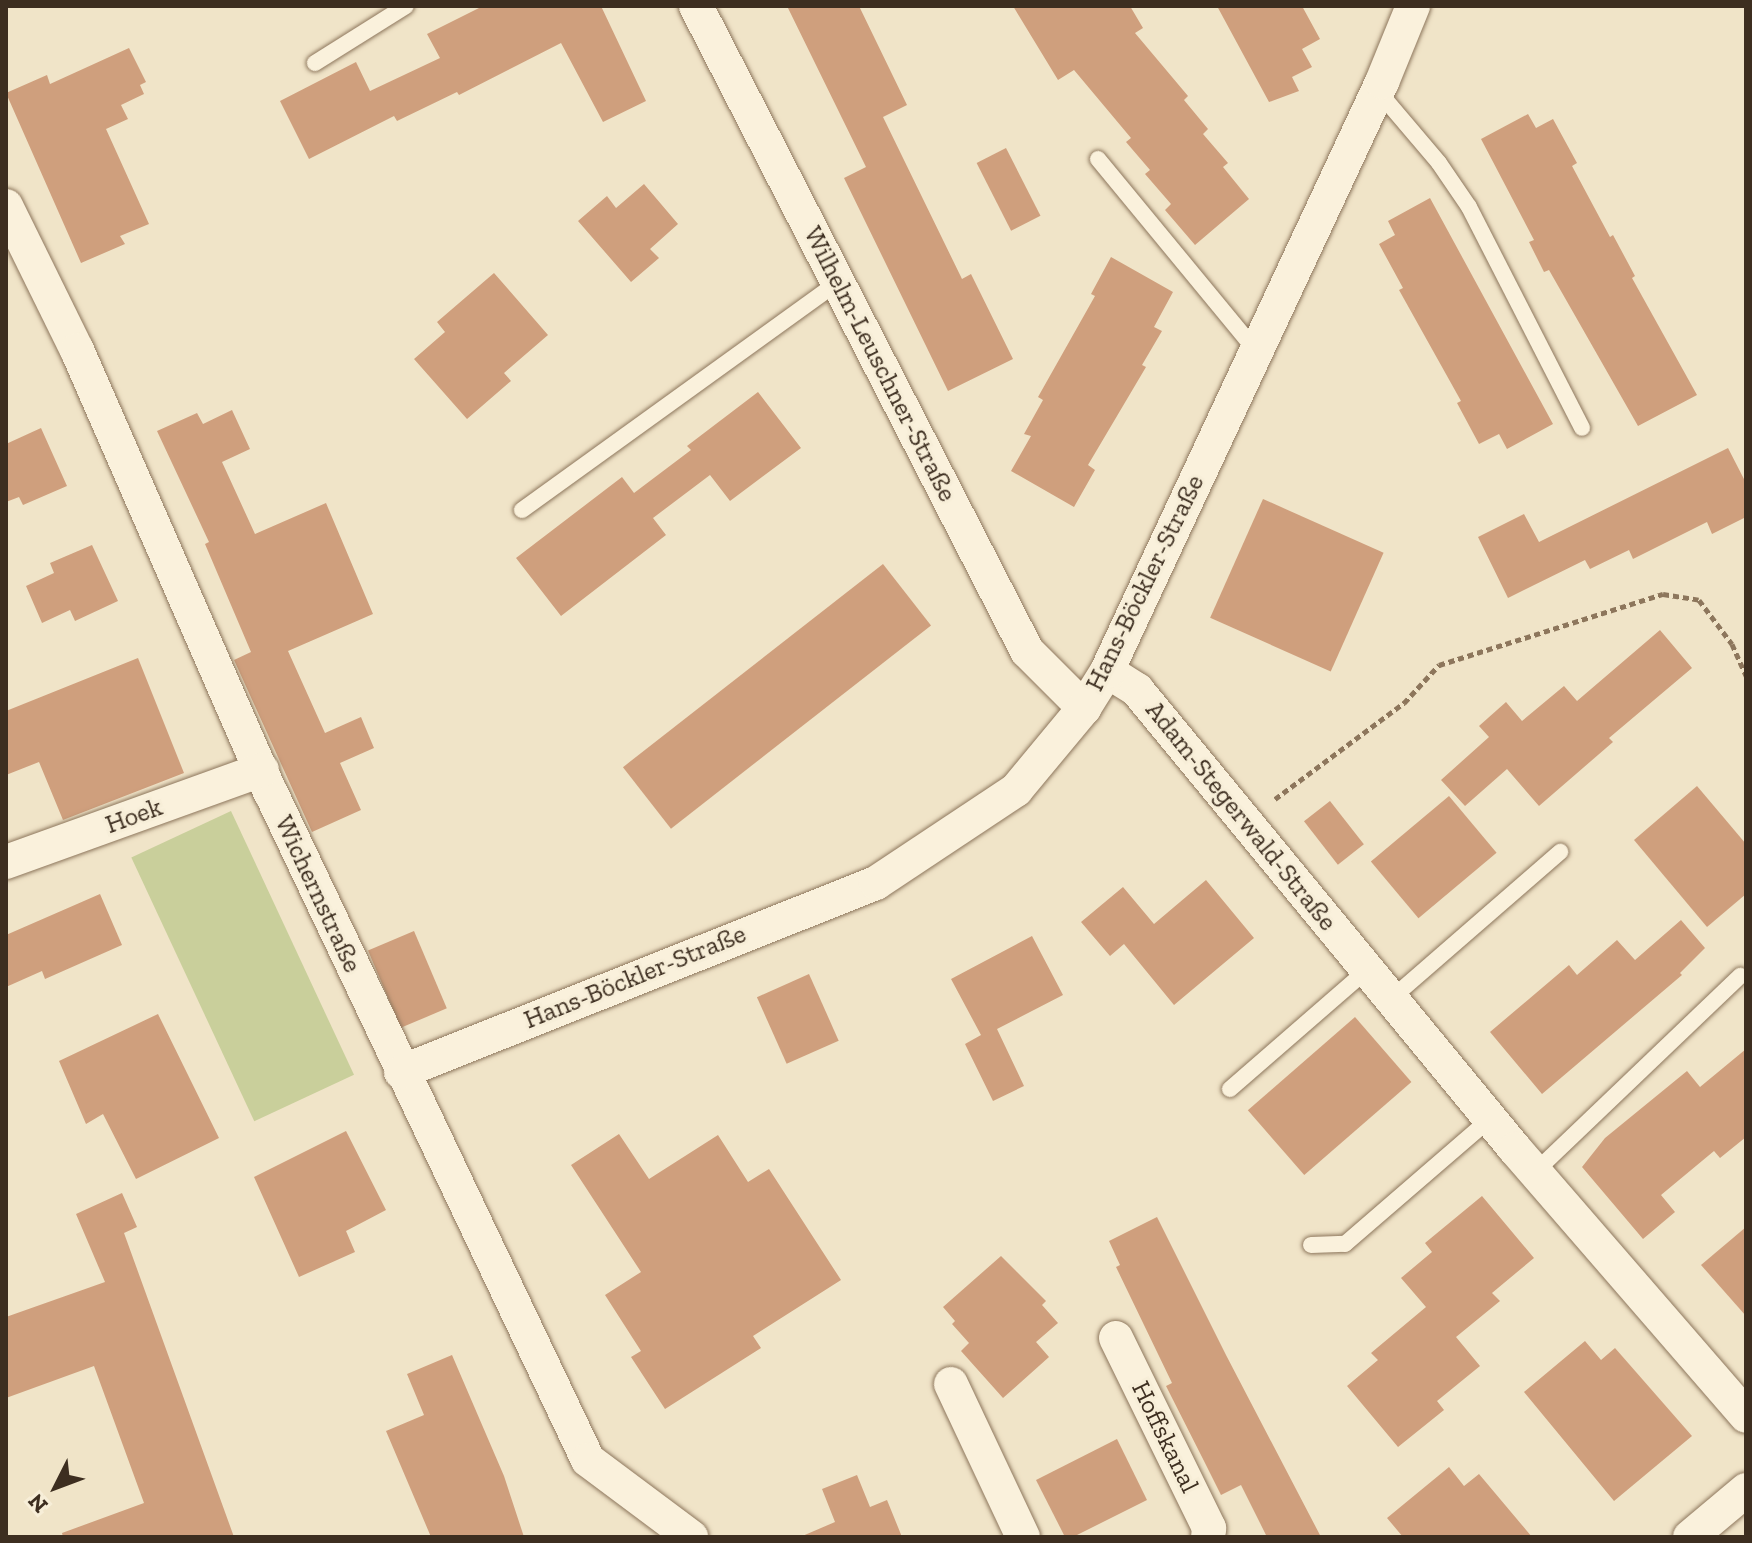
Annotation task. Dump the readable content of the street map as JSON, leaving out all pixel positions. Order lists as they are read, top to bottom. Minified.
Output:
{"streets":{"street":["Wilhelm-Leuschner-Straße","Hans-Böckler-Straße","Hoek","Adam-Stegerwald-Straße","Wichernstraße","Hoffskanal"]},"crossings":[["Wilhelm-Leuschner-Straße","Hans-Böckler-Straße"],["Hans-Böckler-Straße","Adam-Stegerwald-Straße"],["Hans-Böckler-Straße","Wichernstraße"],["Hoek","Wichernstraße"]],"north":"bottom left"}
